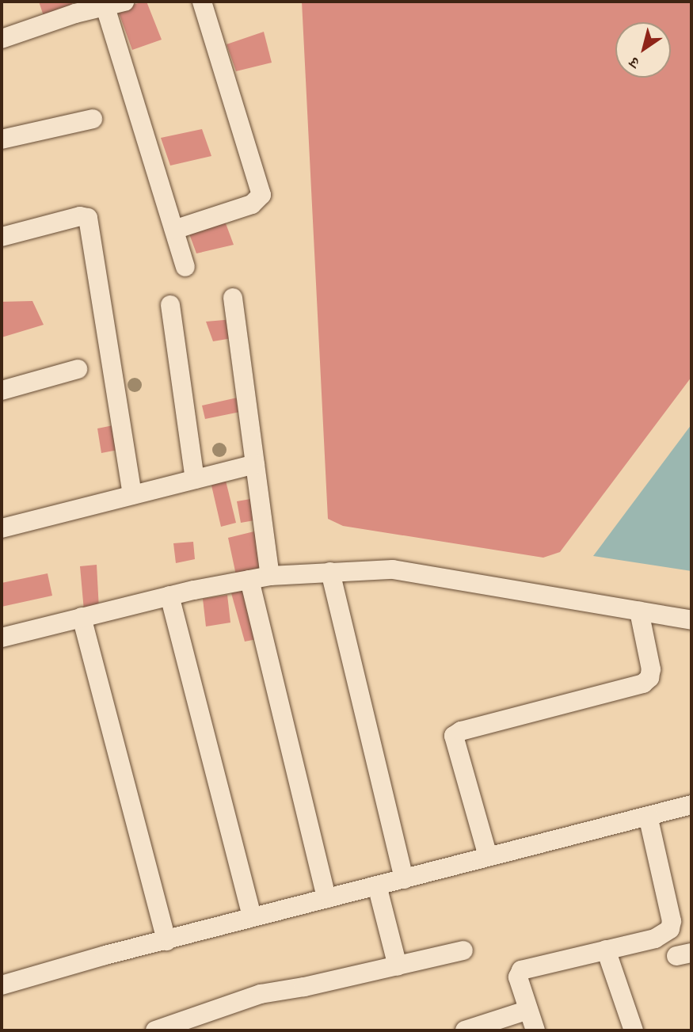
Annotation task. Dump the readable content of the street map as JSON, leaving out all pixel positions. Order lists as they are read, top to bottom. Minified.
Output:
{"north":"bottom left"}
